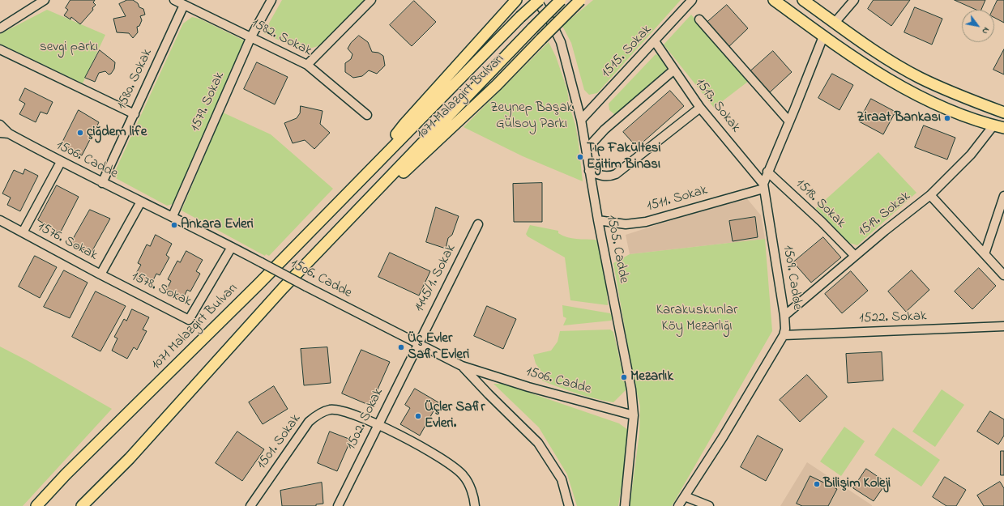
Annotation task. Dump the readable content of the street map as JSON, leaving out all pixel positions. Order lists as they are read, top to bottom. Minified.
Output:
{"streets":{"main road":["1071 Malazgirt Bulvarı"],"street":["1582. Sokak","1515. Sokak","1580. Sokak","1579. Sokak","1513. Sokak","1506. Cadde","1511. Sokak","1518. Sokak","1519. Sokak","1576. Sokak","1505. Cadde","1509. Cadde","1445/1. Sokak","1578. Sokak","1522. Sokak","1502. Sokak","1501. Sokak"]},"crossings":[["1582. Sokak","1580. Sokak"],["1582. Sokak","1579. Sokak"],["1515. Sokak","1513. Sokak"],["1515. Sokak","1505. Cadde"],["1580. Sokak","1506. Cadde"],["1071 Malazgirt Bulvarı","1505. Cadde"],["1579. Sokak","1506. Cadde"],["1513. Sokak","1511. Sokak"],["1513. Sokak","1509. Cadde"],["1506. Cadde","1576. Sokak"],["1506. Cadde","1505. Cadde"],["1506. Cadde","1445/1. Sokak"],["1506. Cadde","1578. Sokak"],["1506. Cadde","1502. Sokak"],["1511. Sokak","1505. Cadde"],["1511. Sokak","1509. Cadde"],["1518. Sokak","1519. Sokak"],["1518. Sokak","1509. Cadde"],["1519. Sokak","1509. Cadde"],["1576. Sokak","1578. Sokak"],["1509. Cadde","1522. Sokak"],["1445/1. Sokak","1502. Sokak"],["1502. Sokak","1501. Sokak"]],"parks":["sevgi parkı","Zeynep Başak Gülsoy Parkı","Karakuskunlar Köy Mezarlığı"],"places":["Ziraat Bankası","çiğdem life","Tıp Fakültesi Eğitim Binası","Ankara Evleri","Üç Evler Safir Evleri","Mezarlık","Üçler Safir Evleri.","Bilişim Koleji"],"north":"bottom right"}
